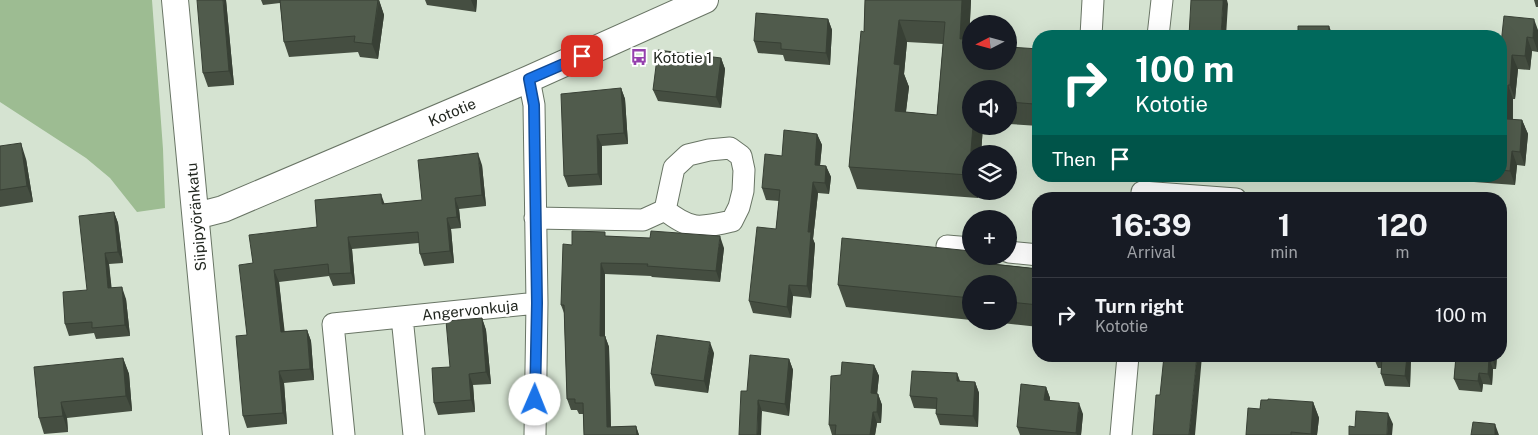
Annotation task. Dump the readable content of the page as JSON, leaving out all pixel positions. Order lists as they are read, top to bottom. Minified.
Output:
{"streets":{"street":["Kototie","Siipipyöränkatu","Angervonkuja"]},"crossings":[["Kototie","Siipipyöränkatu"]],"places":{"bus stop":["Kototie 1"]},"north":"left","page":{"map_buttons":["+","−"],"turn":["100 m","Kototie"],"then":"Then","eta":["16:39","Arrival","1","min","120","m"],"list":[{"name":"Turn right","note":"Kototie","value":"100 m"}]}}
